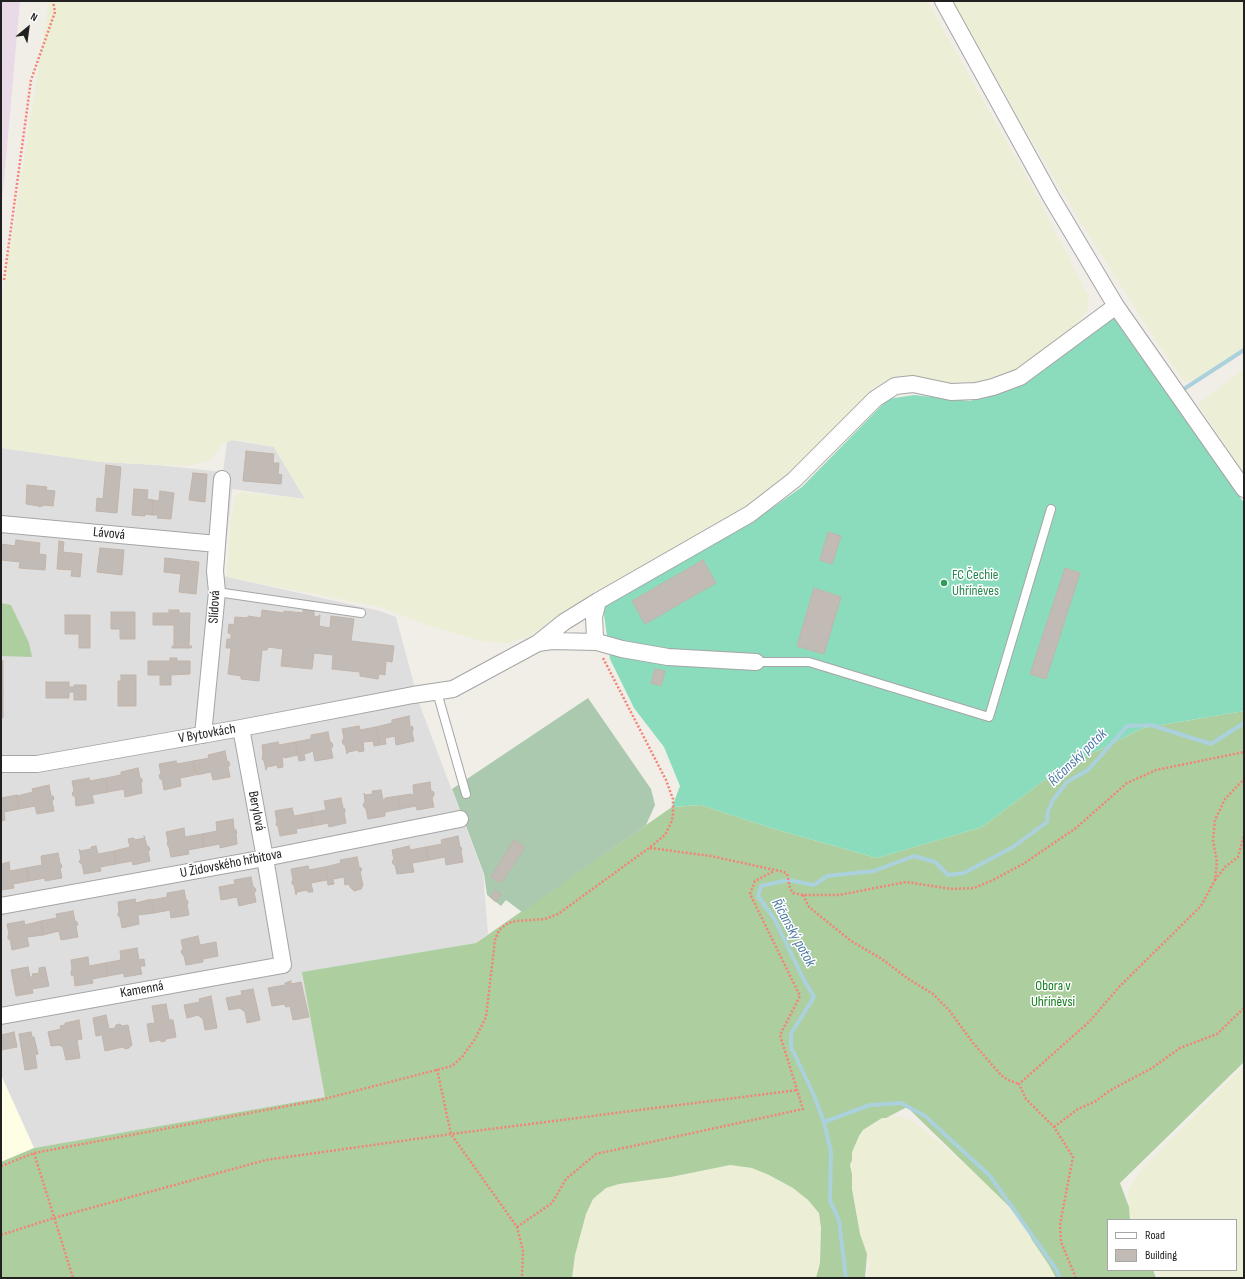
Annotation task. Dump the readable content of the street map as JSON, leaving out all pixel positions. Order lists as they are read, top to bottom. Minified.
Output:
{"streets":{"street":["Lávová","Slídová","V Bytovkách","Berylová","U Židovského hřbitova","Kamenná"]},"crossings":[["Lávová","Slídová"],["Slídová","V Bytovkách"],["V Bytovkách","Berylová"],["Berylová","U Židovského hřbitova"],["Berylová","Kamenná"]],"water":["Říčanský potok"],"parks":["Obora v Uhříněvsi"],"places":["FC Čechie Uhříněves"],"legend":["Road","Building"],"north":"top right"}
